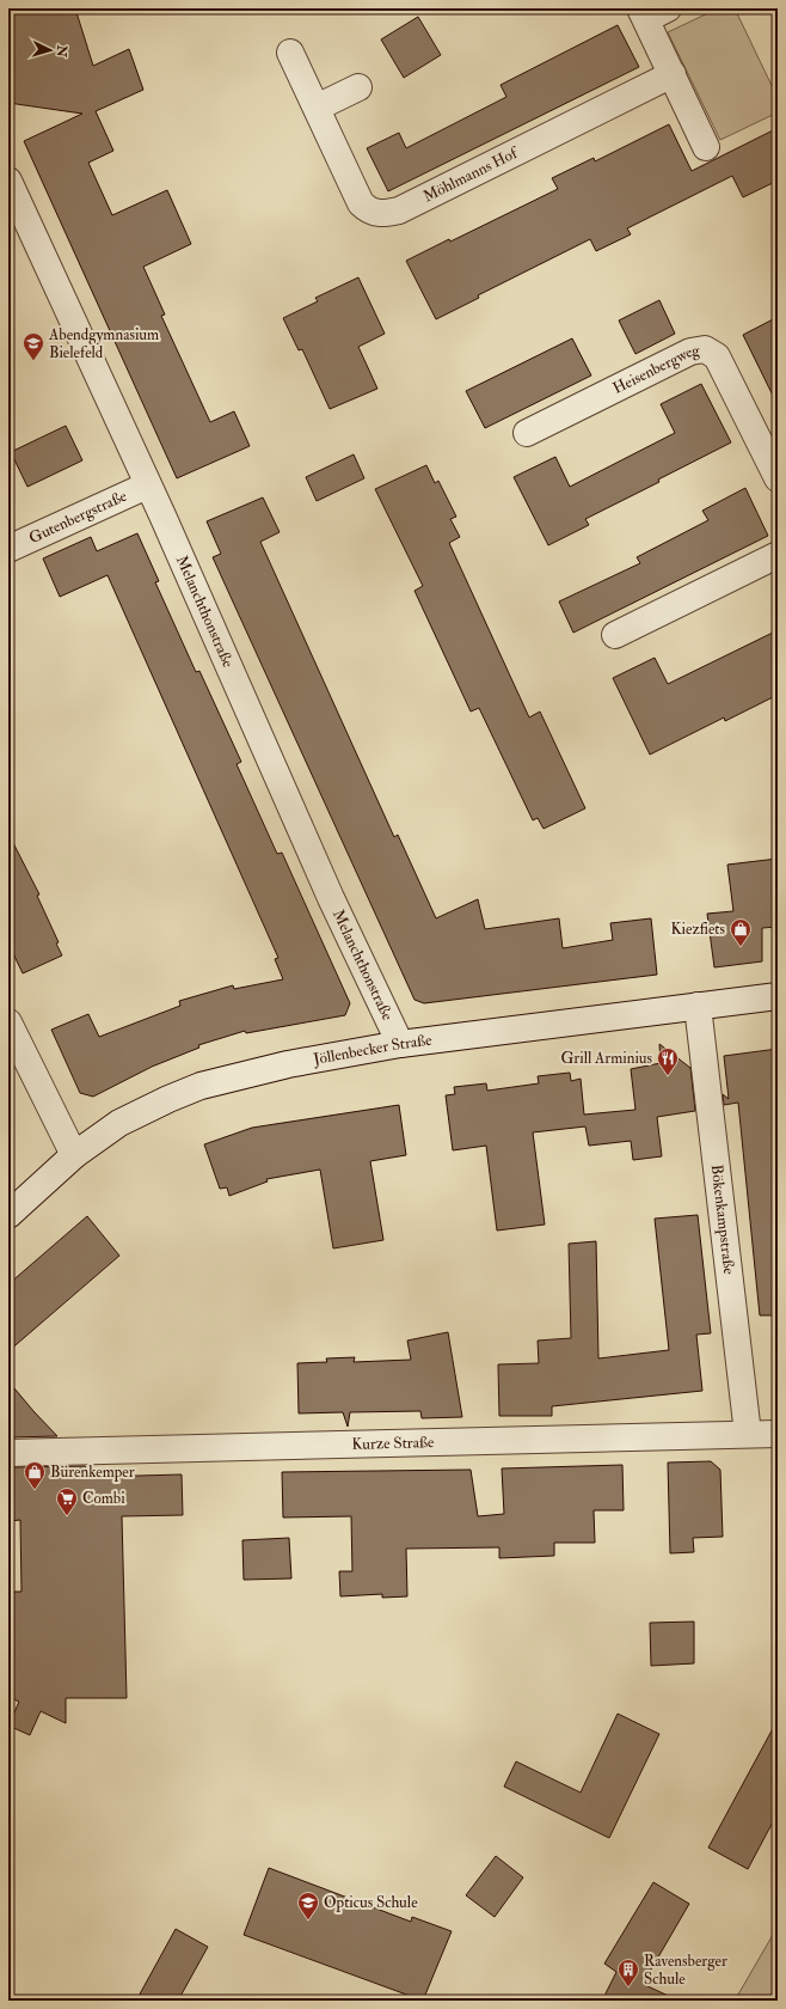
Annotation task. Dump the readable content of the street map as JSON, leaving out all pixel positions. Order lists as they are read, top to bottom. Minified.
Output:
{"streets":{"street":["Möhlmanns Hof","Heisenbergweg","Gutenbergstraße","Melanchthonstraße","Jöllenbecker Straße","Bökenkampstraße","Kurze Straße"]},"crossings":[["Gutenbergstraße","Melanchthonstraße"],["Melanchthonstraße","Jöllenbecker Straße"],["Jöllenbecker Straße","Bökenkampstraße"],["Bökenkampstraße","Kurze Straße"]],"places":{"school or university":["Abendgymnasium Bielefeld","Opticus Schule"],"shop":["Kiezfiets","Bürenkemper"],"restaurant":["Grill Arminius"],"supermarket":["Combi"],"building":["Ravensberger Schule"]},"north":"right"}
